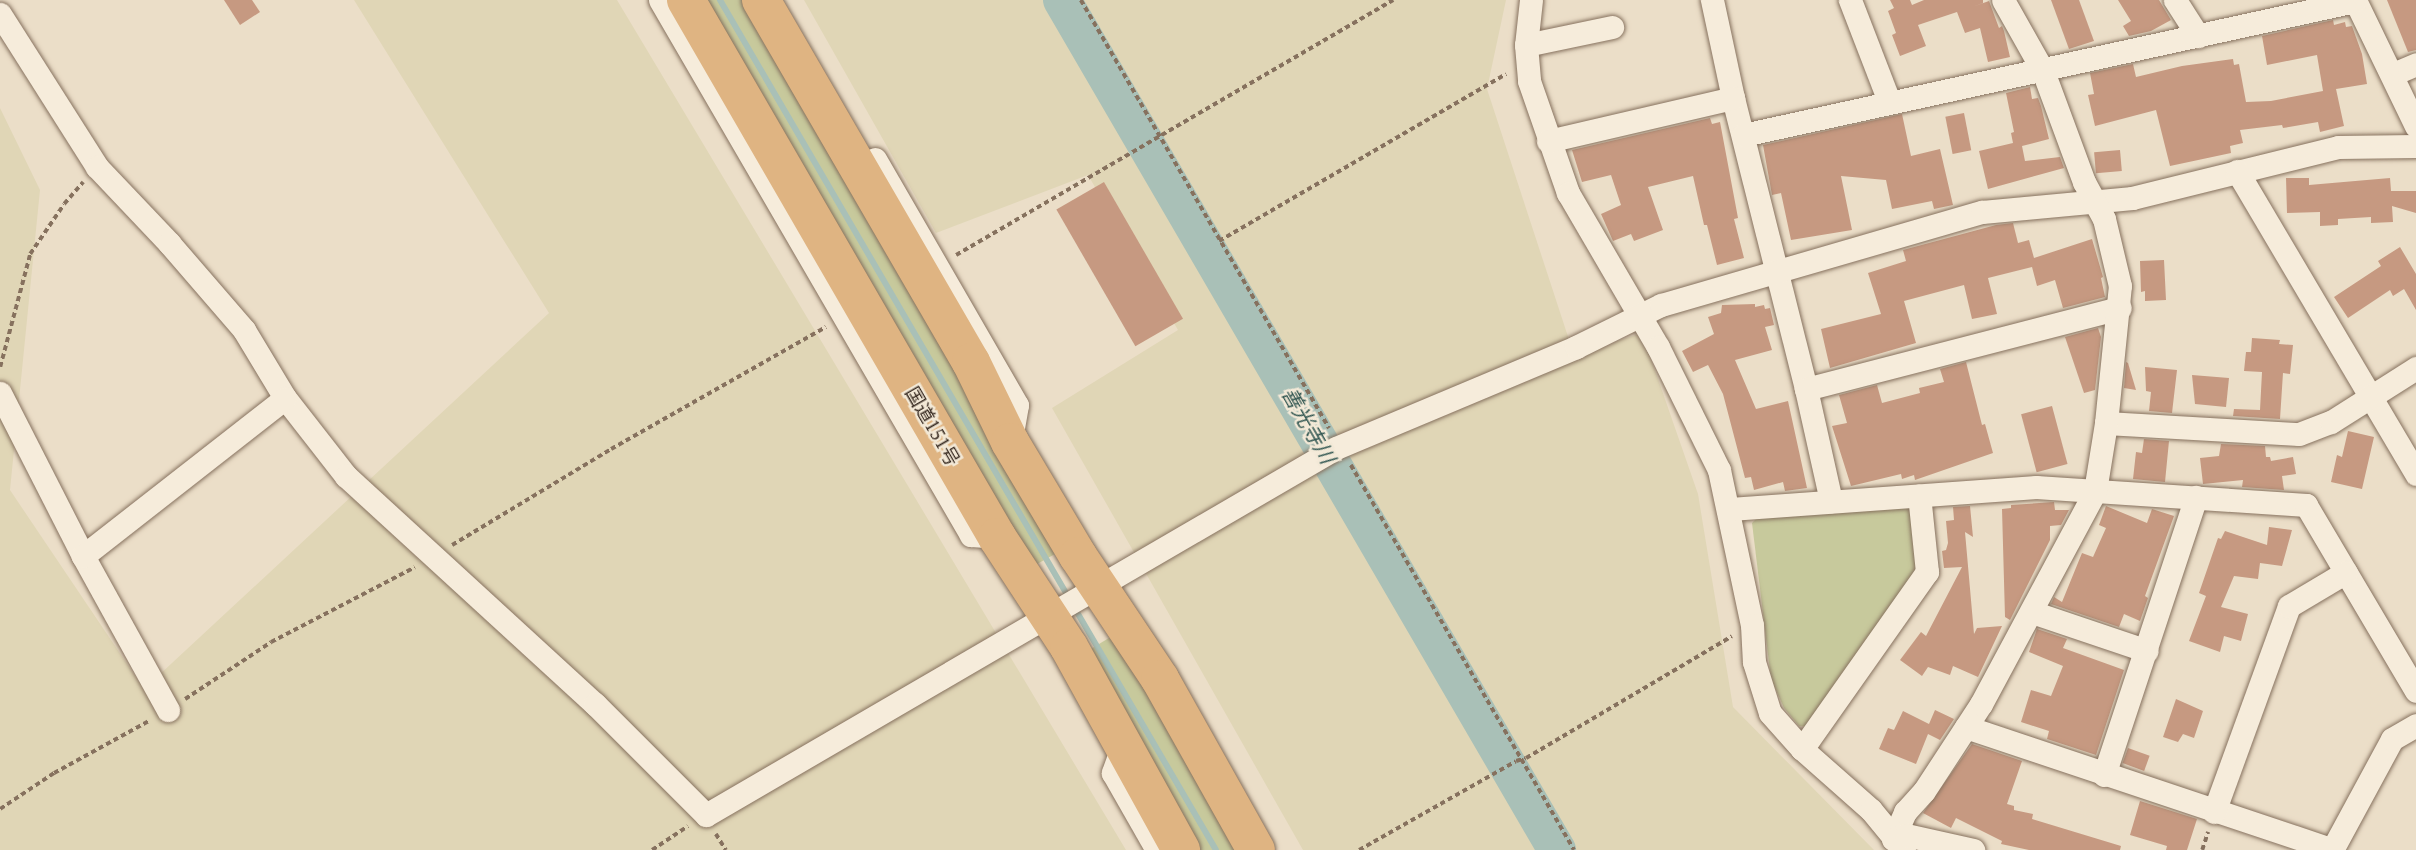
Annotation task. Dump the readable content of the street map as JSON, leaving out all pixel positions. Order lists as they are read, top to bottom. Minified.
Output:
{"streets":{"highway":["国道151号"]},"water":["善光寺川"]}
